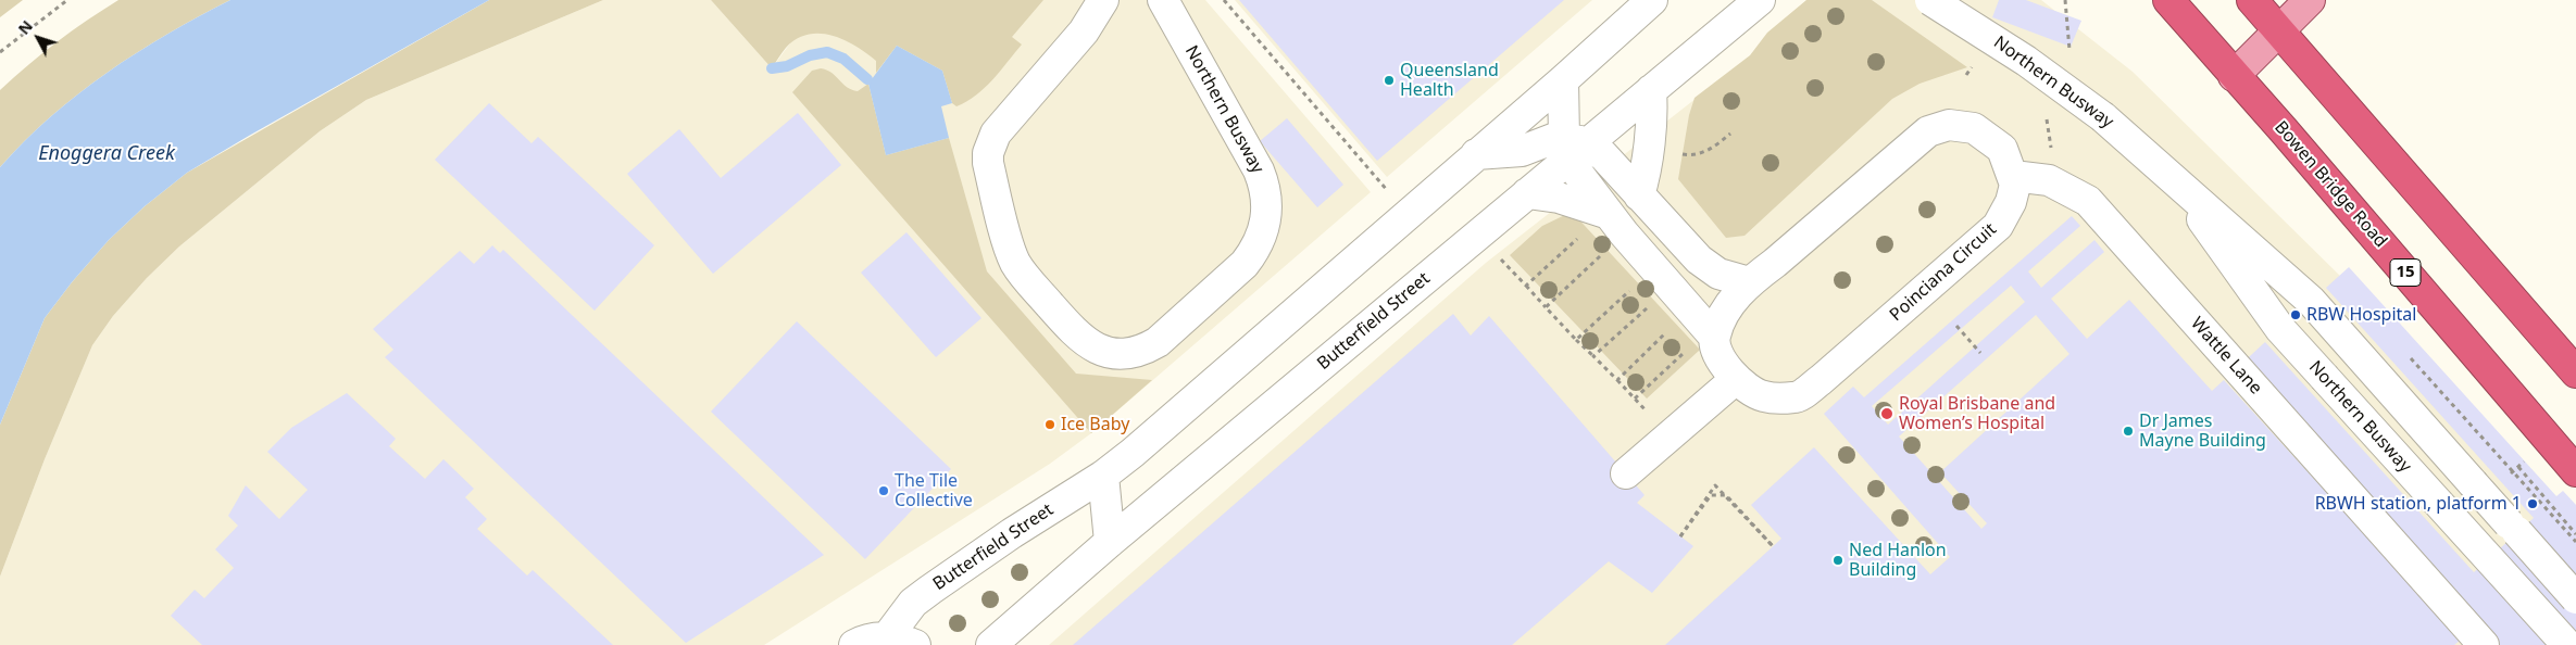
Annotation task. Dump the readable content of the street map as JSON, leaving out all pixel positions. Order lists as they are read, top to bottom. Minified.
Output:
{"streets":{"highway":["Bowen Bridge Road","15"],"street":["Northern Busway","Poinciana Circuit","Butterfield Street","Wattle Lane"]},"crossings":[["Poinciana Circuit","Butterfield Street"],["Poinciana Circuit","Wattle Lane"]],"water":["Enoggera Creek"],"places":["Queensland Health","RBW Hospital","Royal Brisbane and Women’s Hospital","Ice Baby","Dr James Mayne Building","The Tile Collective","RBWH station, platform 1","Ned Hanlon Building"],"north":"top left"}
